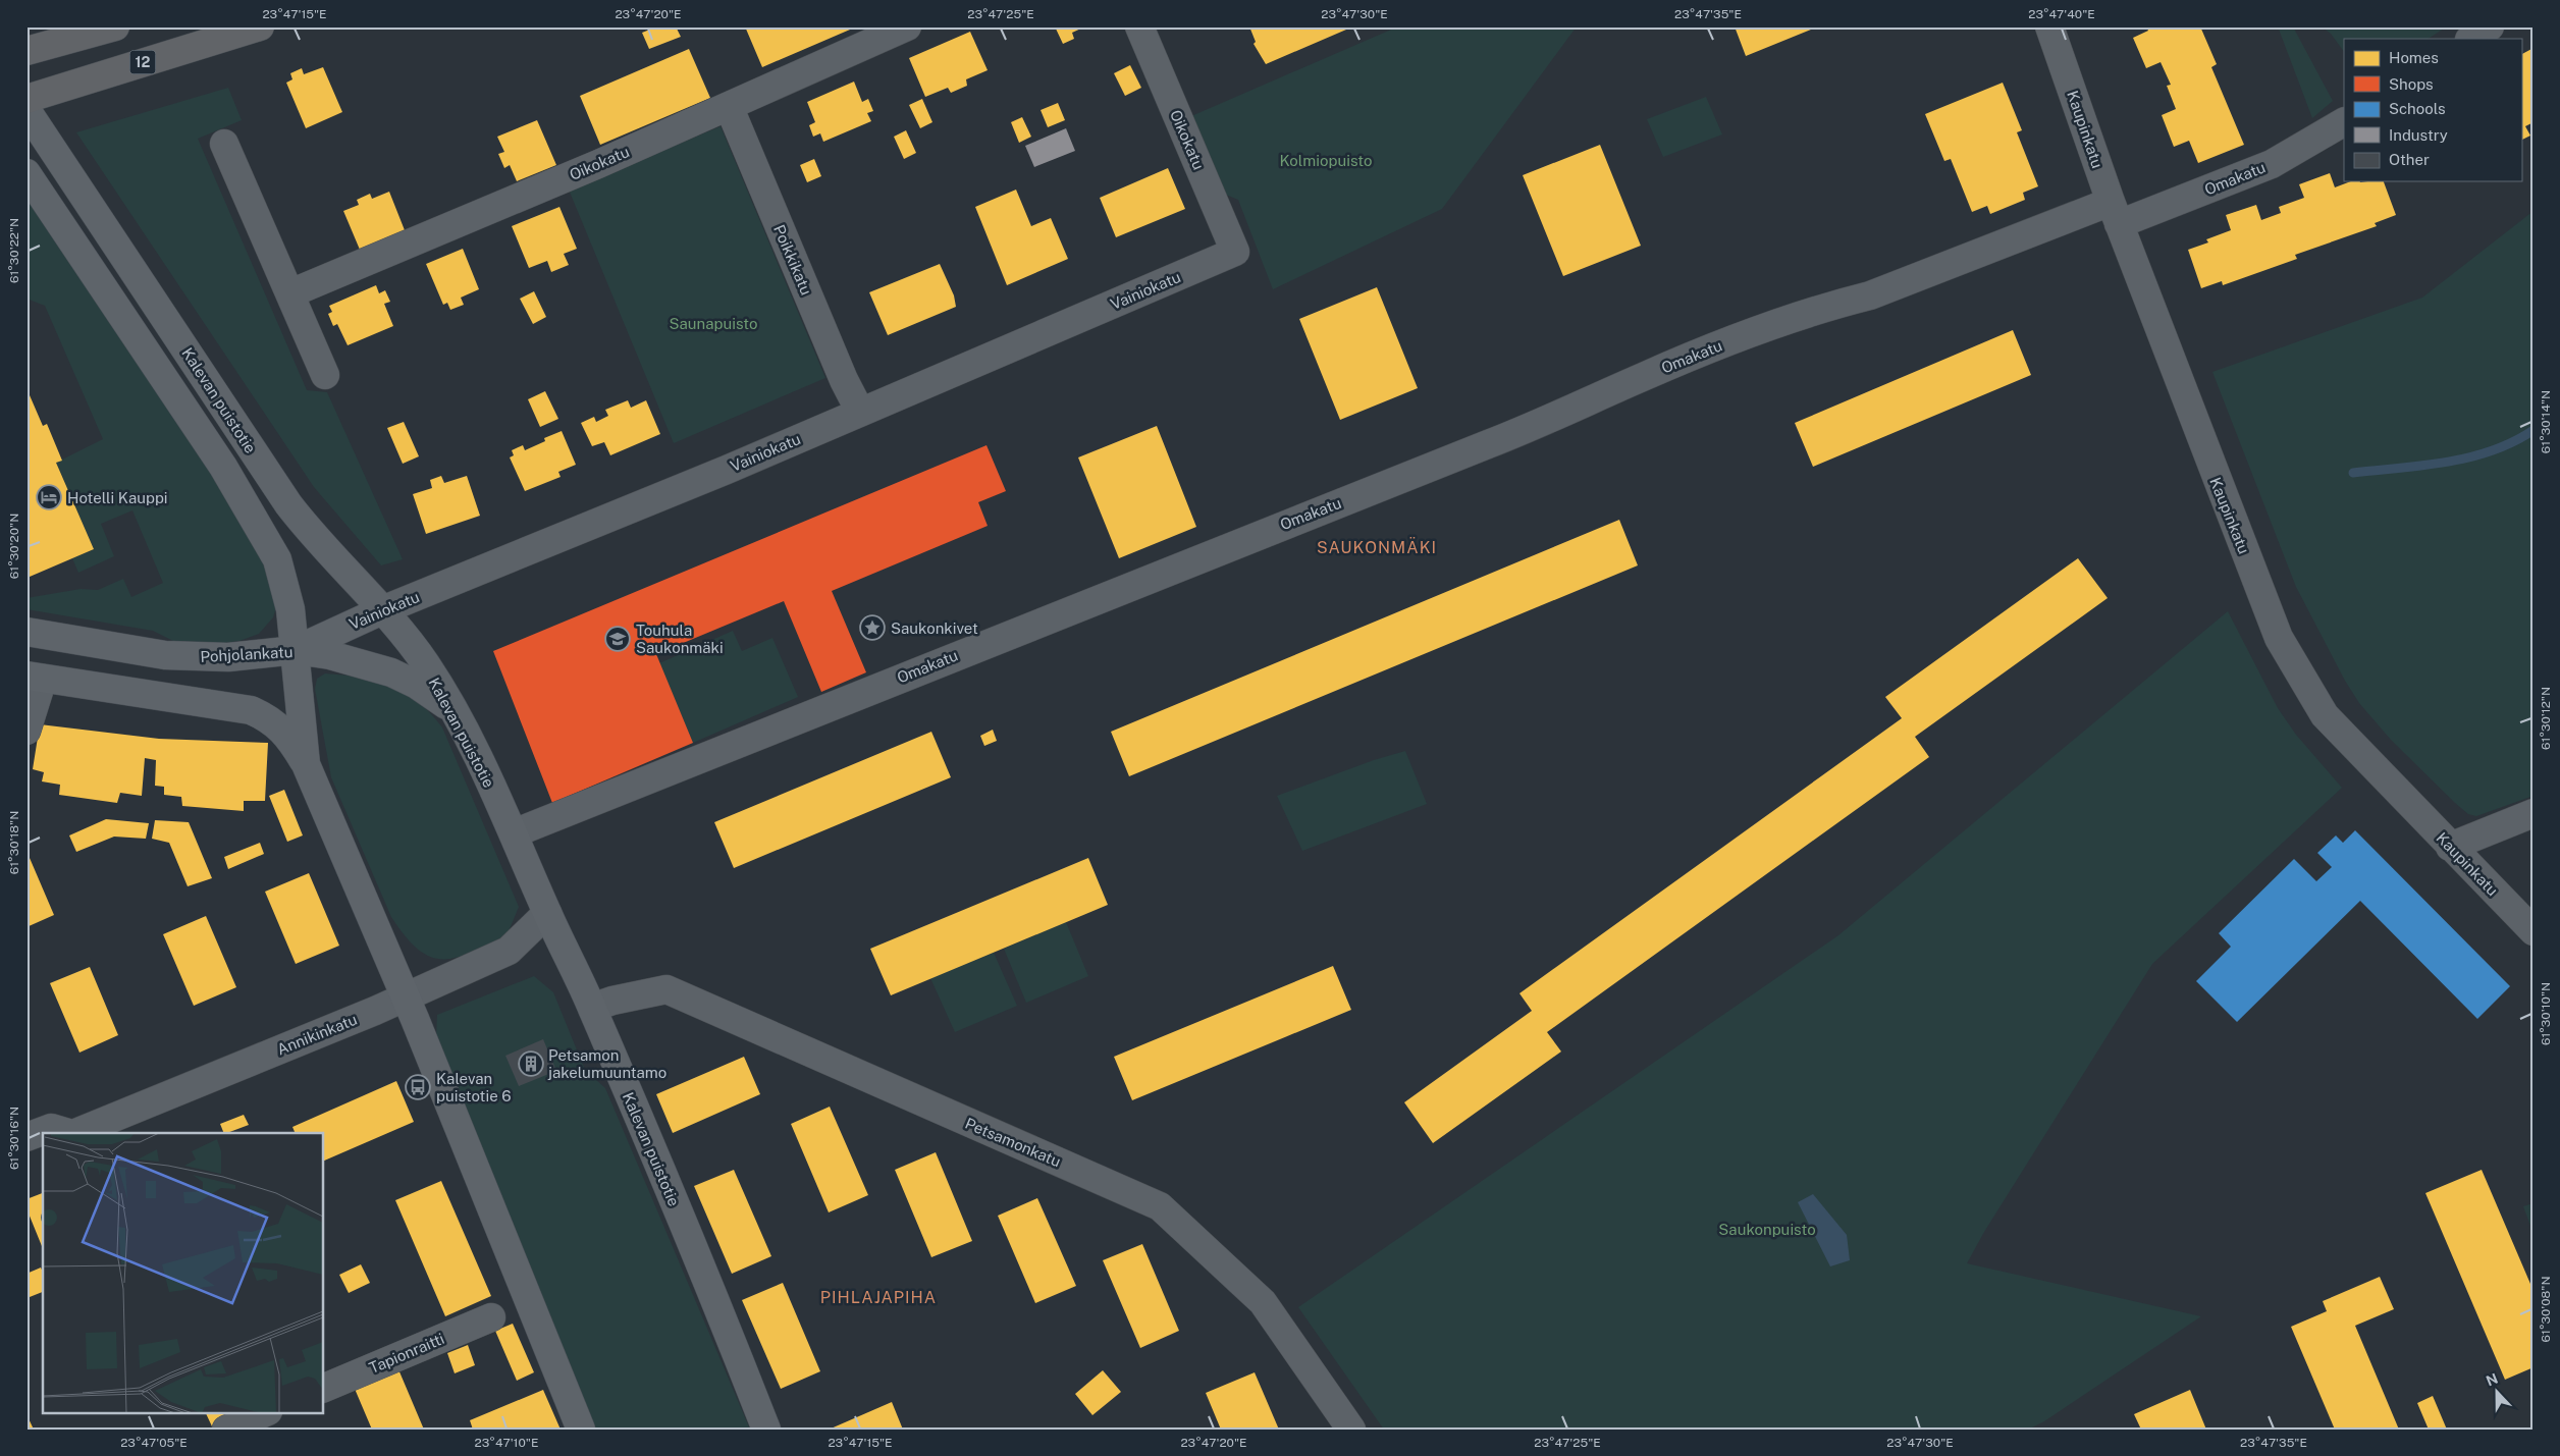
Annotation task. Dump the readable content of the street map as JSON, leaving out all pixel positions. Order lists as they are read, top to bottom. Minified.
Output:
{"streets":{"highway":["12"],"main road":["Vainiokatu","Kalevan puistotie","Pohjolankatu"],"street":["Kaupinkatu","Oikokatu","Omakatu","Poikkikatu","Annikinkatu","Petsamonkatu","Tapionraitti"]},"crossings":[["Kaupinkatu","Omakatu"],["Oikokatu","Poikkikatu"],["Oikokatu","Vainiokatu"],["Omakatu","Kalevan puistotie"],["Poikkikatu","Vainiokatu"],["Vainiokatu","Kalevan puistotie"],["Vainiokatu","Pohjolankatu"],["Kalevan puistotie","Pohjolankatu"],["Kalevan puistotie","Annikinkatu"],["Kalevan puistotie","Petsamonkatu"]],"districts":["SAUKONMÄKI","PIHLAJAPIHA"],"parks":["Kolmiopuisto","Saunapuisto","Saukonpuisto"],"places":{"hotel":["Hotelli Kauppi"],"place":["Saukonkivet"],"school or university":["Touhula Saukonmäki"],"building":["Petsamon jakelumuuntamo"],"bus stop":["Kalevan puistotie 6"]},"legend":["Homes","Shops","Schools","Industry","Other"],"north":"top","coordinates":["23°47'15\"E","23°47'20\"E","23°47'25\"E","23°47'30\"E","23°47'35\"E","23°47'40\"E","61°30'22\"N","61°30'14\"N","61°30'20\"N","61°30'12\"N","61°30'18\"N","61°30'10\"N","61°30'16\"N","61°30'08\"N","23°47'05\"E","23°47'10\"E"]}
